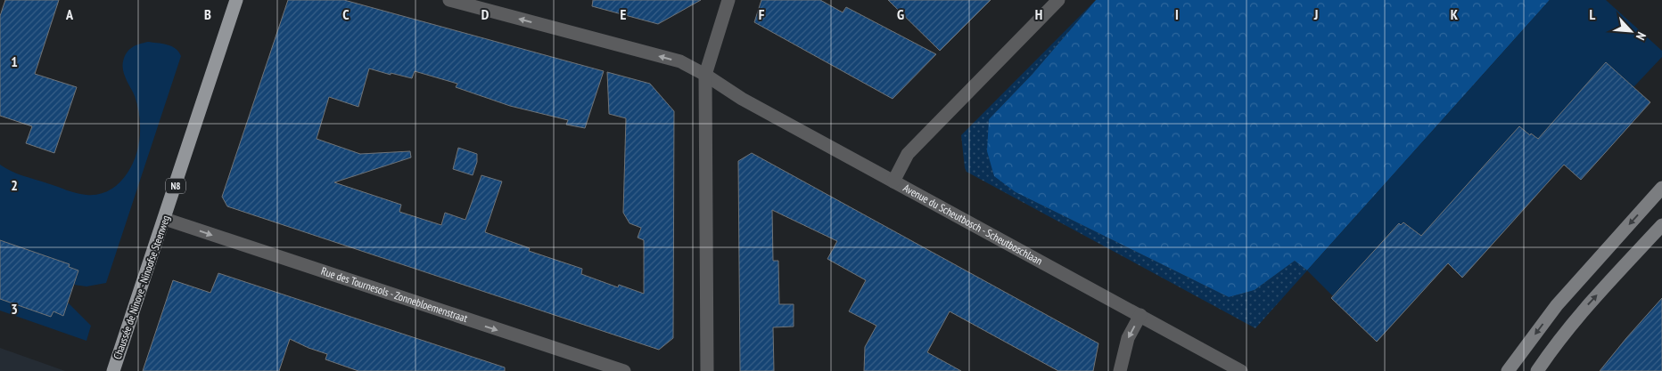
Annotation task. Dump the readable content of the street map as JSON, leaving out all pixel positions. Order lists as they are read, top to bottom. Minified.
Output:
{"streets":{"main road":["N8","Chaussée de Ninove - Ninoofse Steenweg"],"street":["Avenue du Scheutbosch - Scheutboschlaan","Rue des Tournesols - Zonnebloemenstraat"]},"crossings":[["Chaussée de Ninove - Ninoofse Steenweg","Rue des Tournesols - Zonnebloemenstraat"]],"one_way":["Rue des Tournesols - Zonnebloemenstraat"],"north":"bottom right","grid":{"columns":["A","B","C","D","E","F","G","H","I","J","K","L"],"rows":["1","2","3"]}}
